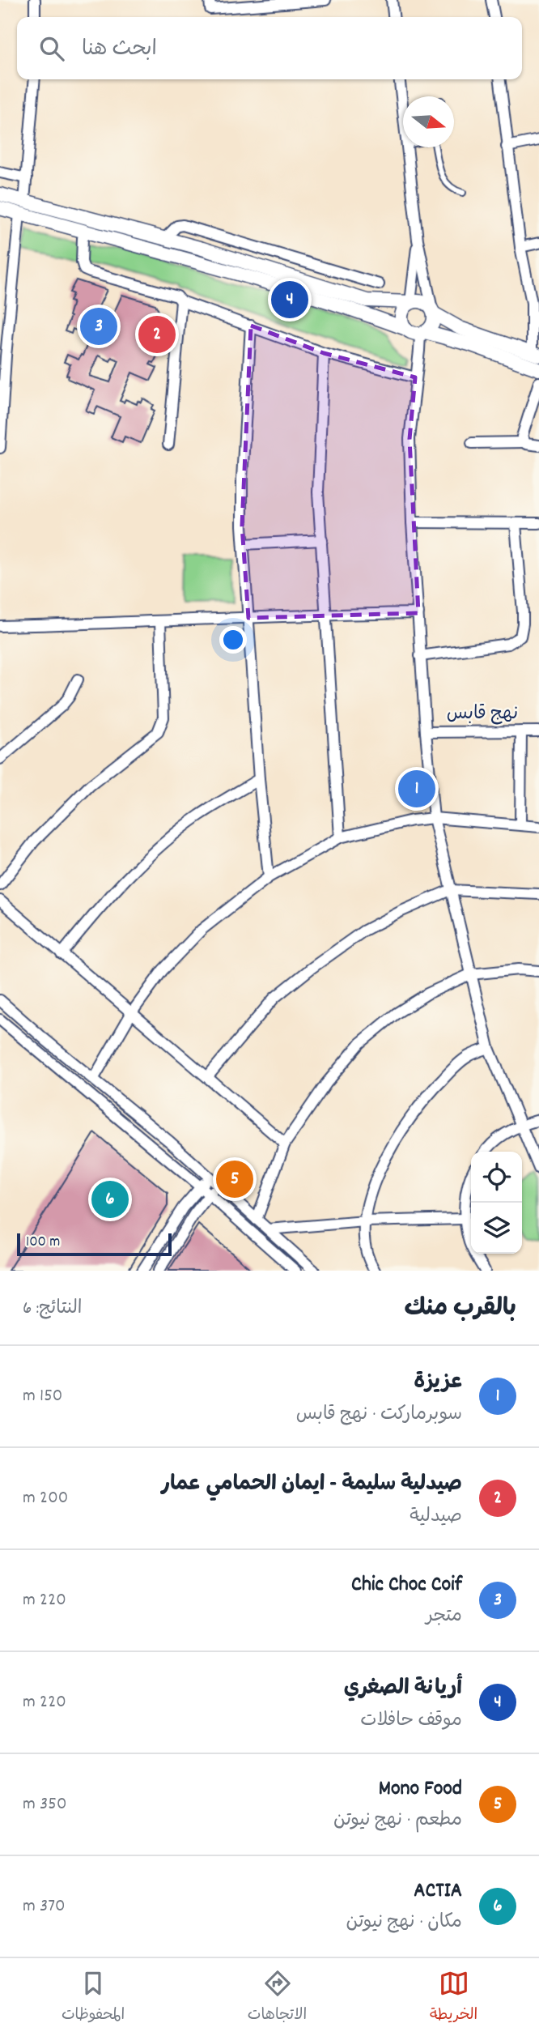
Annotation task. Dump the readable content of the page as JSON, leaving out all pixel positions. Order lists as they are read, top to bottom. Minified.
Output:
{"streets":{"street":["نهج قابس"]},"scale_bar":"100 m","north":"right","page":{"search":"ابحث هنا","pins":["4","3","2","1","5","6"],"scale":"100 m","heading":["بالقرب منك","النتائج: 6"],"list":[{"mark":"1","name":"عزيزة","note":"سوبرماركت · نهج قابس","value":"150 m"},{"mark":"2","name":"صيدلية سليمة - ايمان الحمامي عمار","note":"صيدلية","value":"200 m"},{"mark":"3","name":"Chic Choc Coif","note":"متجر","value":"220 m"},{"mark":"4","name":"أريانة الصغري","note":"موقف حافلات","value":"220 m"},{"mark":"5","name":"Mono Food","note":"مطعم · نهج نيوتن","value":"350 m"},{"mark":"6","name":"ACTIA","note":"مكان · نهج نيوتن","value":"370 m"}],"nav":["الخريطة","الاتجاهات","المحفوظات"]}}
